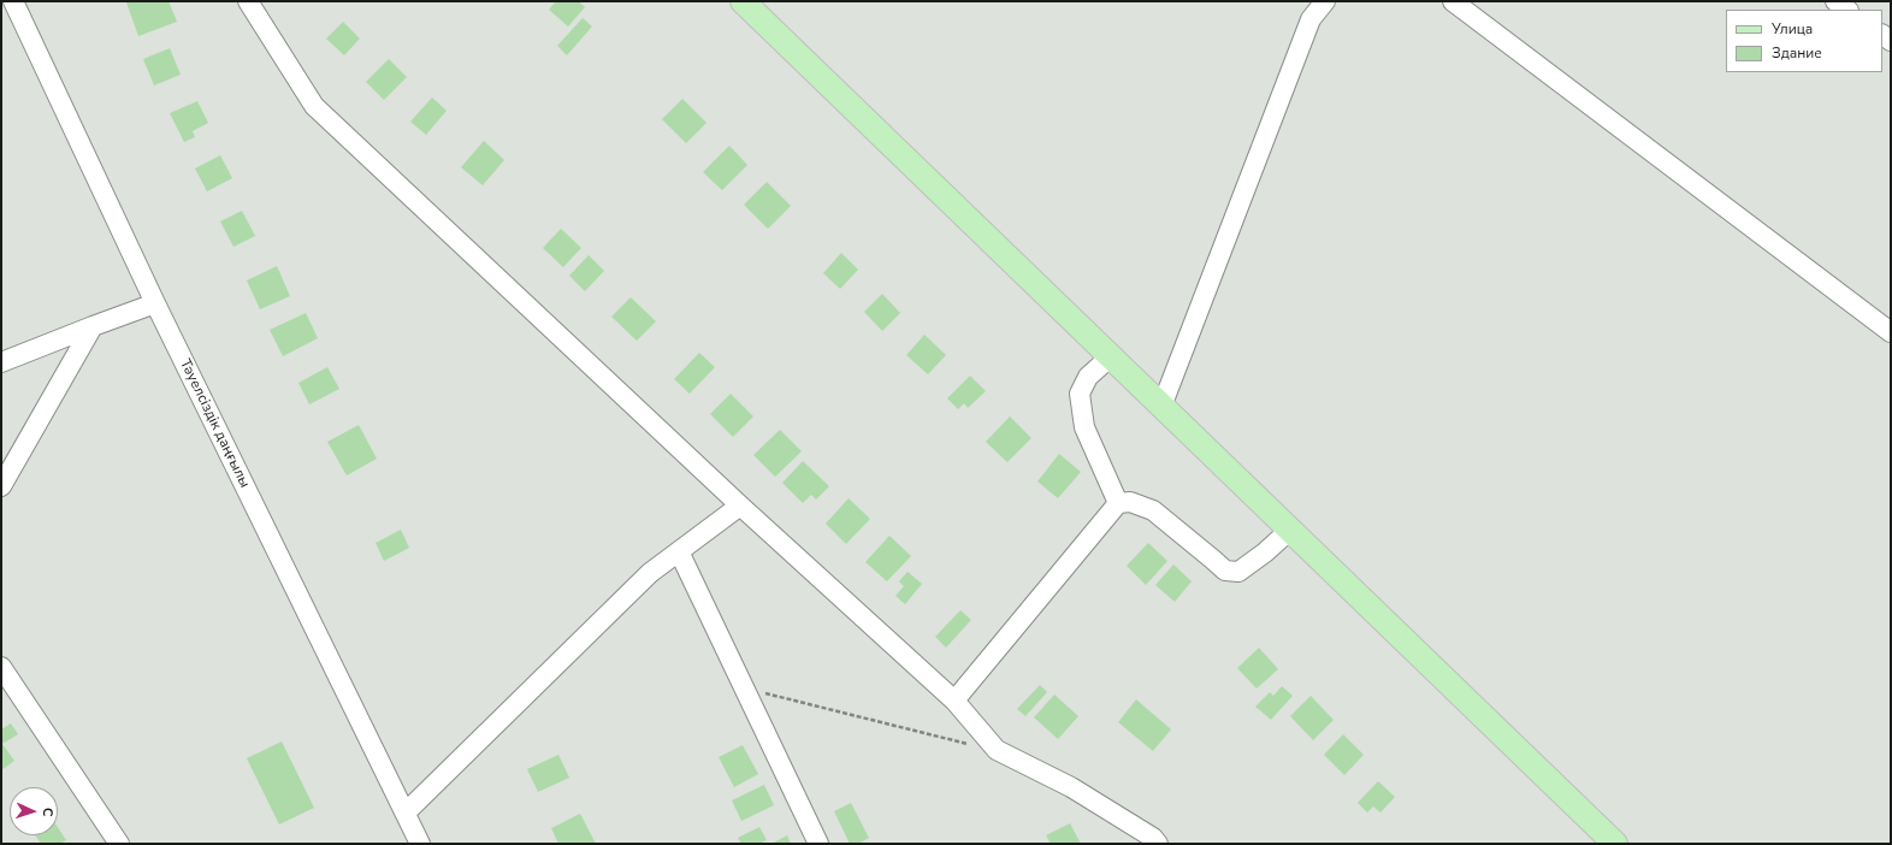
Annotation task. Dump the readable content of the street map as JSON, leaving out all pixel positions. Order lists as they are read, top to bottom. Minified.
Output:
{"streets":{"street":["Тәуелсіздік даңғылы"]},"legend":["Улица","Здание"],"north":"right"}
